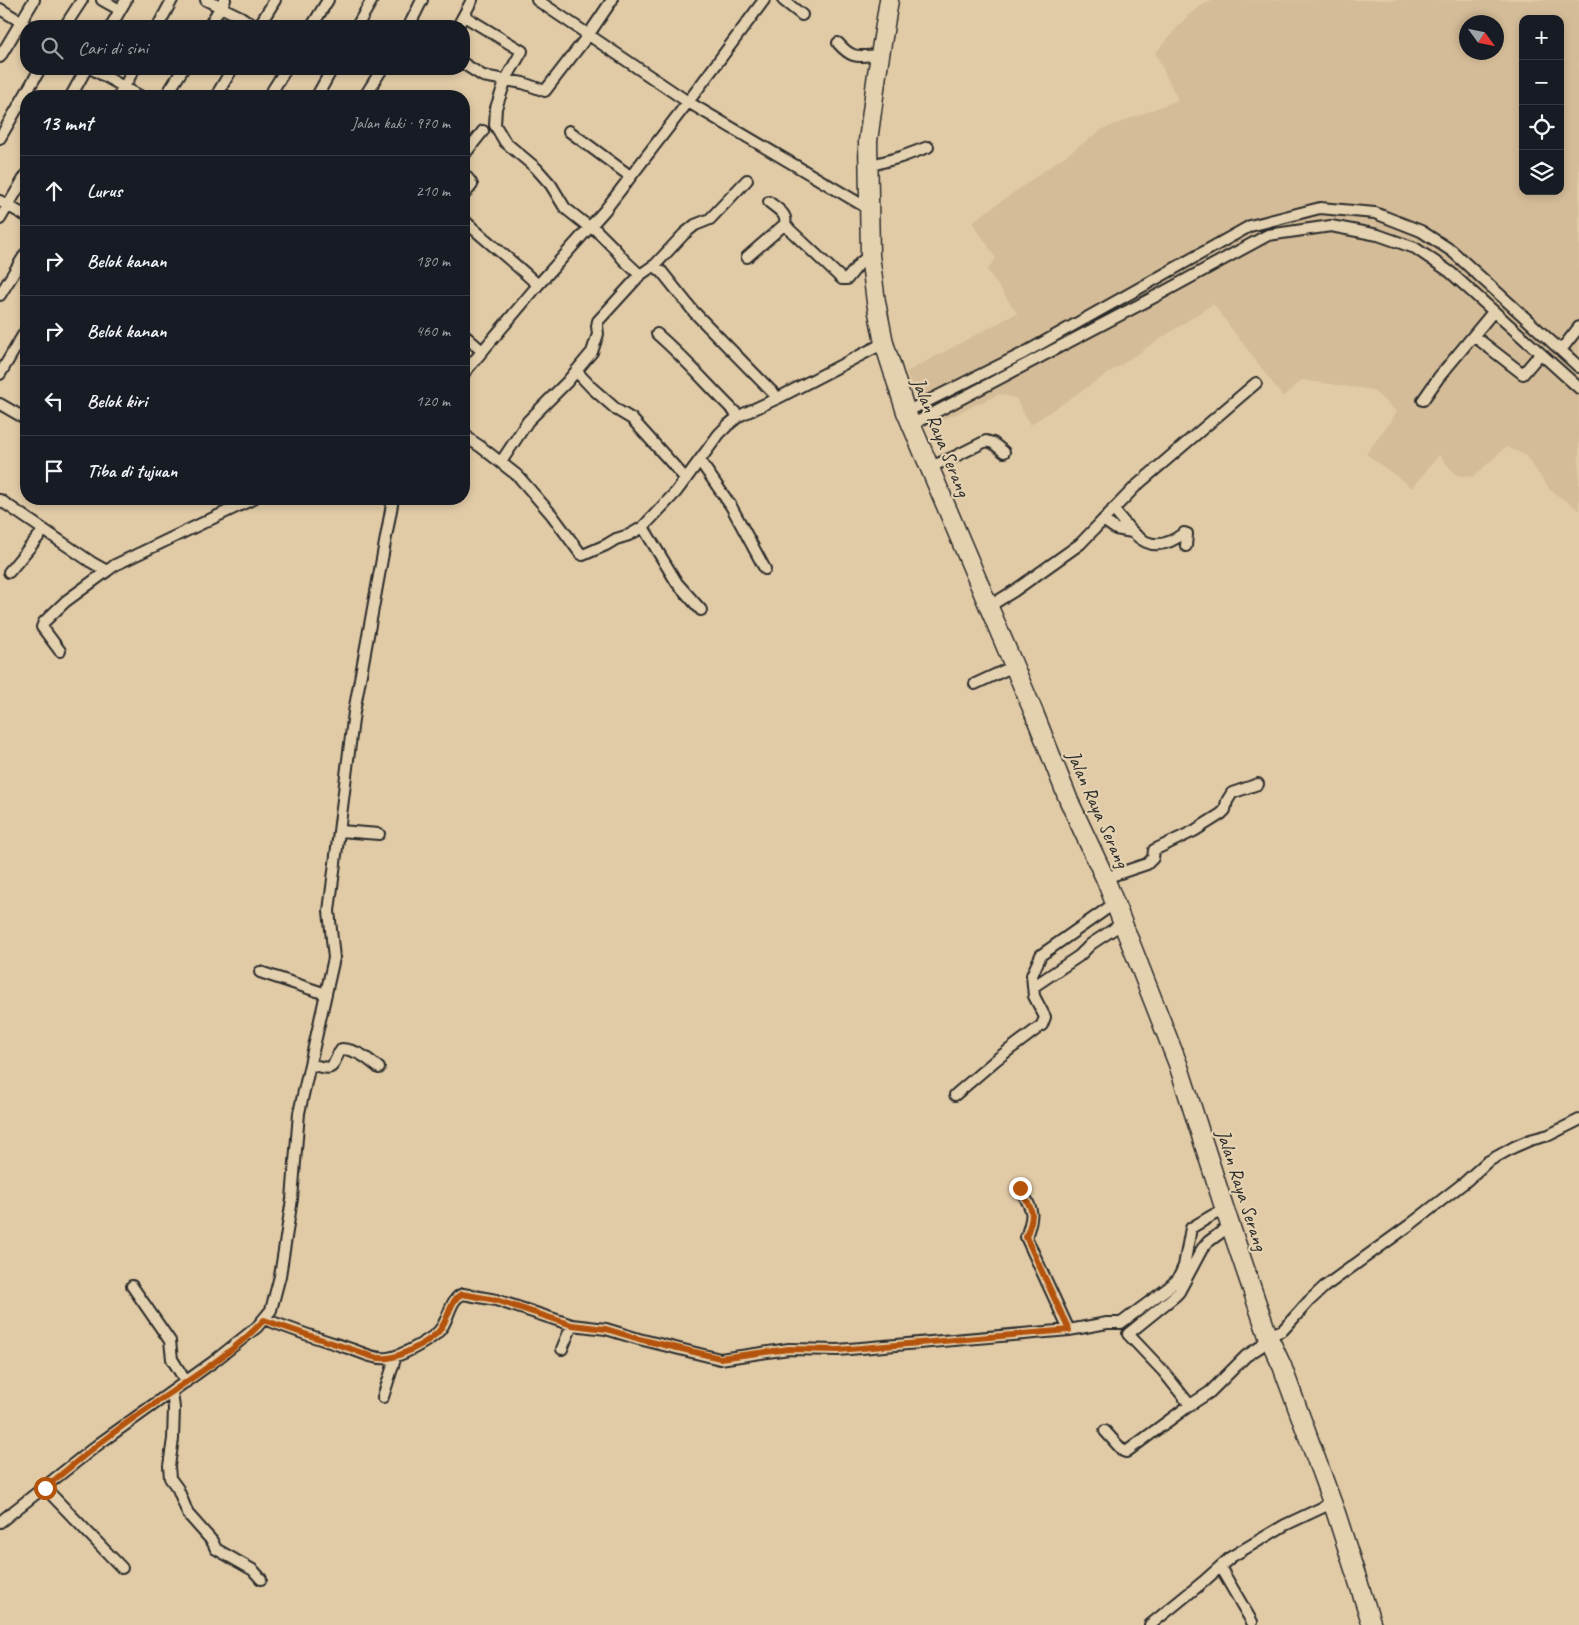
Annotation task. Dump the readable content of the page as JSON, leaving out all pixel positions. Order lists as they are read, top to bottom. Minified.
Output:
{"streets":{"highway":["Jalan Raya Serang"]},"north":"bottom right","page":{"map_buttons":["+","−"],"search":"Cari di sini","heading":["13 mnt","Jalan kaki · 970 m"],"list":[["Lurus","210 m"],["Belok kanan","180 m"],["Belok kanan","460 m"],["Belok kiri","120 m"],"Tiba di tujuan"]}}
